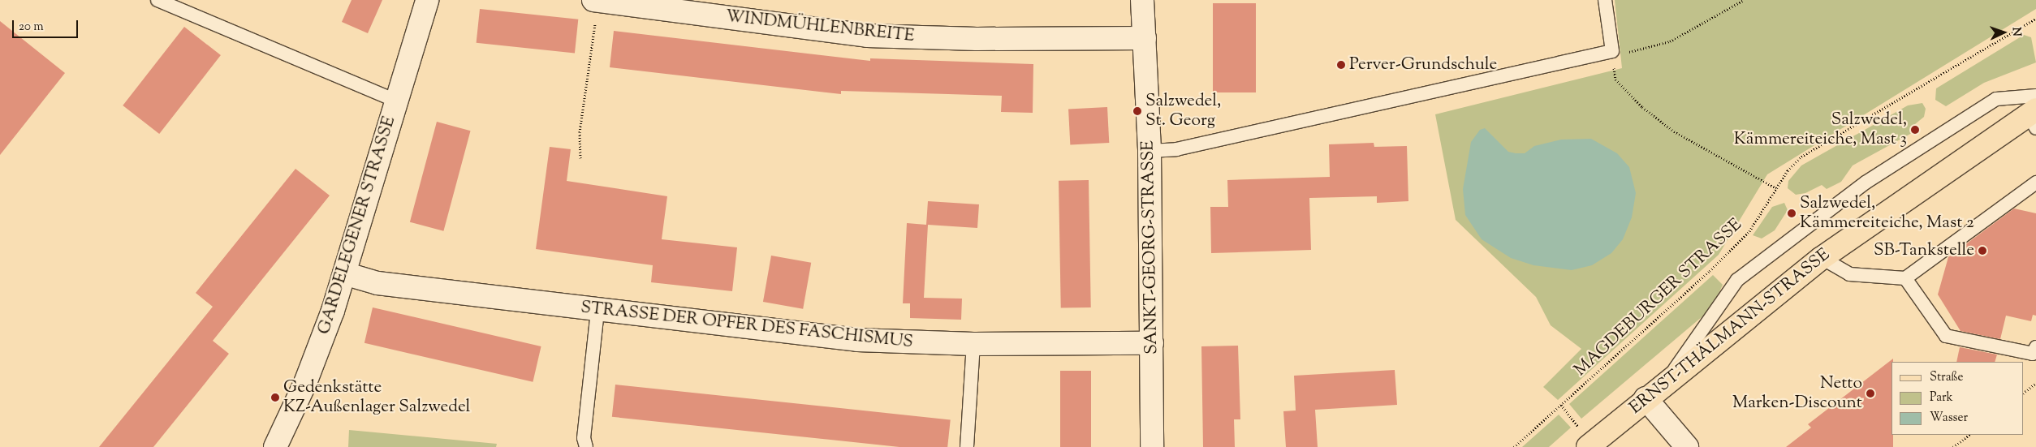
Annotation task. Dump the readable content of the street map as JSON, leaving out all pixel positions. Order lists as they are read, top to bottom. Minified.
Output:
{"streets":{"main road":["ERNST-THÄLMANN-STRASSE"],"street":["WINDMÜHLENBREITE","GARDELEGENER STRASSE","SANKT-GEORG-STRASSE","STRASSE DER OPFER DES FASCHISMUS"],"path":["MAGDEBURGER STRASSE"]},"crossings":[["WINDMÜHLENBREITE","SANKT-GEORG-STRASSE"],["GARDELEGENER STRASSE","STRASSE DER OPFER DES FASCHISMUS"],["SANKT-GEORG-STRASSE","STRASSE DER OPFER DES FASCHISMUS"]],"places":["Perver-Grundschule","Salzwedel, St. Georg","Salzwedel, Kämmereiteiche, Mast 3","Salzwedel, Kämmereiteiche, Mast 2","SB-Tankstelle","Netto Marken-Discount","Gedenkstätte KZ-Außenlager Salzwedel"],"legend":["Straße","Park","Wasser"],"scale_bar":"20 m","north":"right"}
